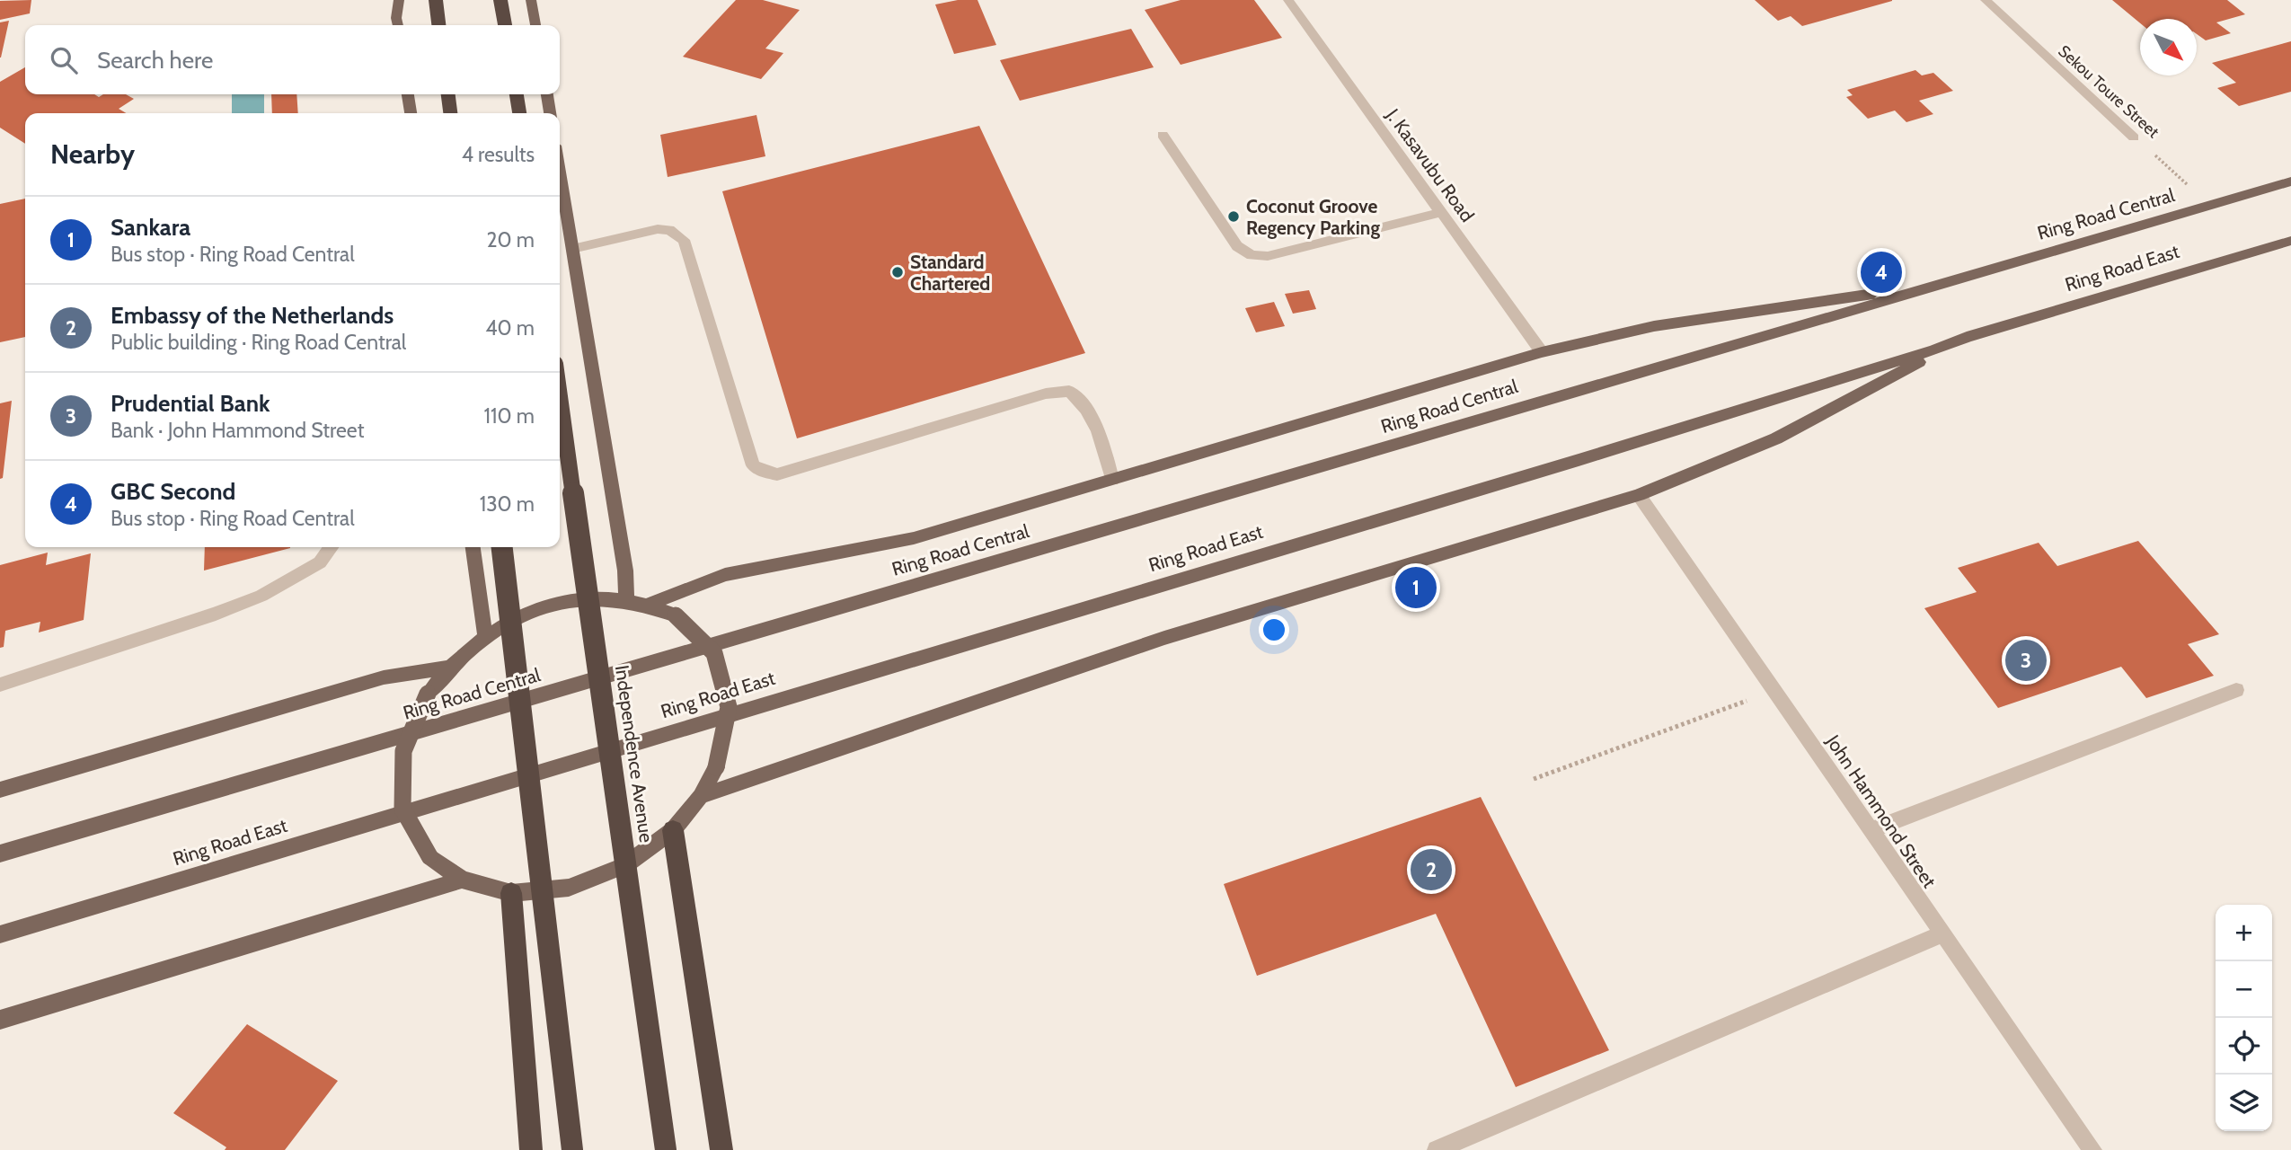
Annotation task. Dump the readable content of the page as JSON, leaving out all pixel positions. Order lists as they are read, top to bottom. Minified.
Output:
{"streets":{"highway":["Independence Avenue"],"main road":["Ring Road Central","Ring Road East"],"street":["Sekou Toure Street","J. Kasavubu Road","John Hammond Street"]},"crossings":[["Sekou Toure Street","Ring Road Central"],["J. Kasavubu Road","Ring Road Central"]],"places":["Coconut Groove Regency Parking","Standard Chartered"],"north":"bottom right","page":{"search":"Search here","heading":["Nearby","4 results"],"list":[{"mark":"1","name":"Sankara","note":"Bus stop · Ring Road Central","value":"20 m"},{"mark":"2","name":"Embassy of the Netherlands","note":"Public building · Ring Road Central","value":"40 m"},{"mark":"3","name":"Prudential Bank","note":"Bank · John Hammond Street","value":"110 m"},{"mark":"4","name":"GBC Second","note":"Bus stop · Ring Road Central","value":"130 m"}],"pins":["4","1","3","2"],"map_buttons":["+","−"]}}
